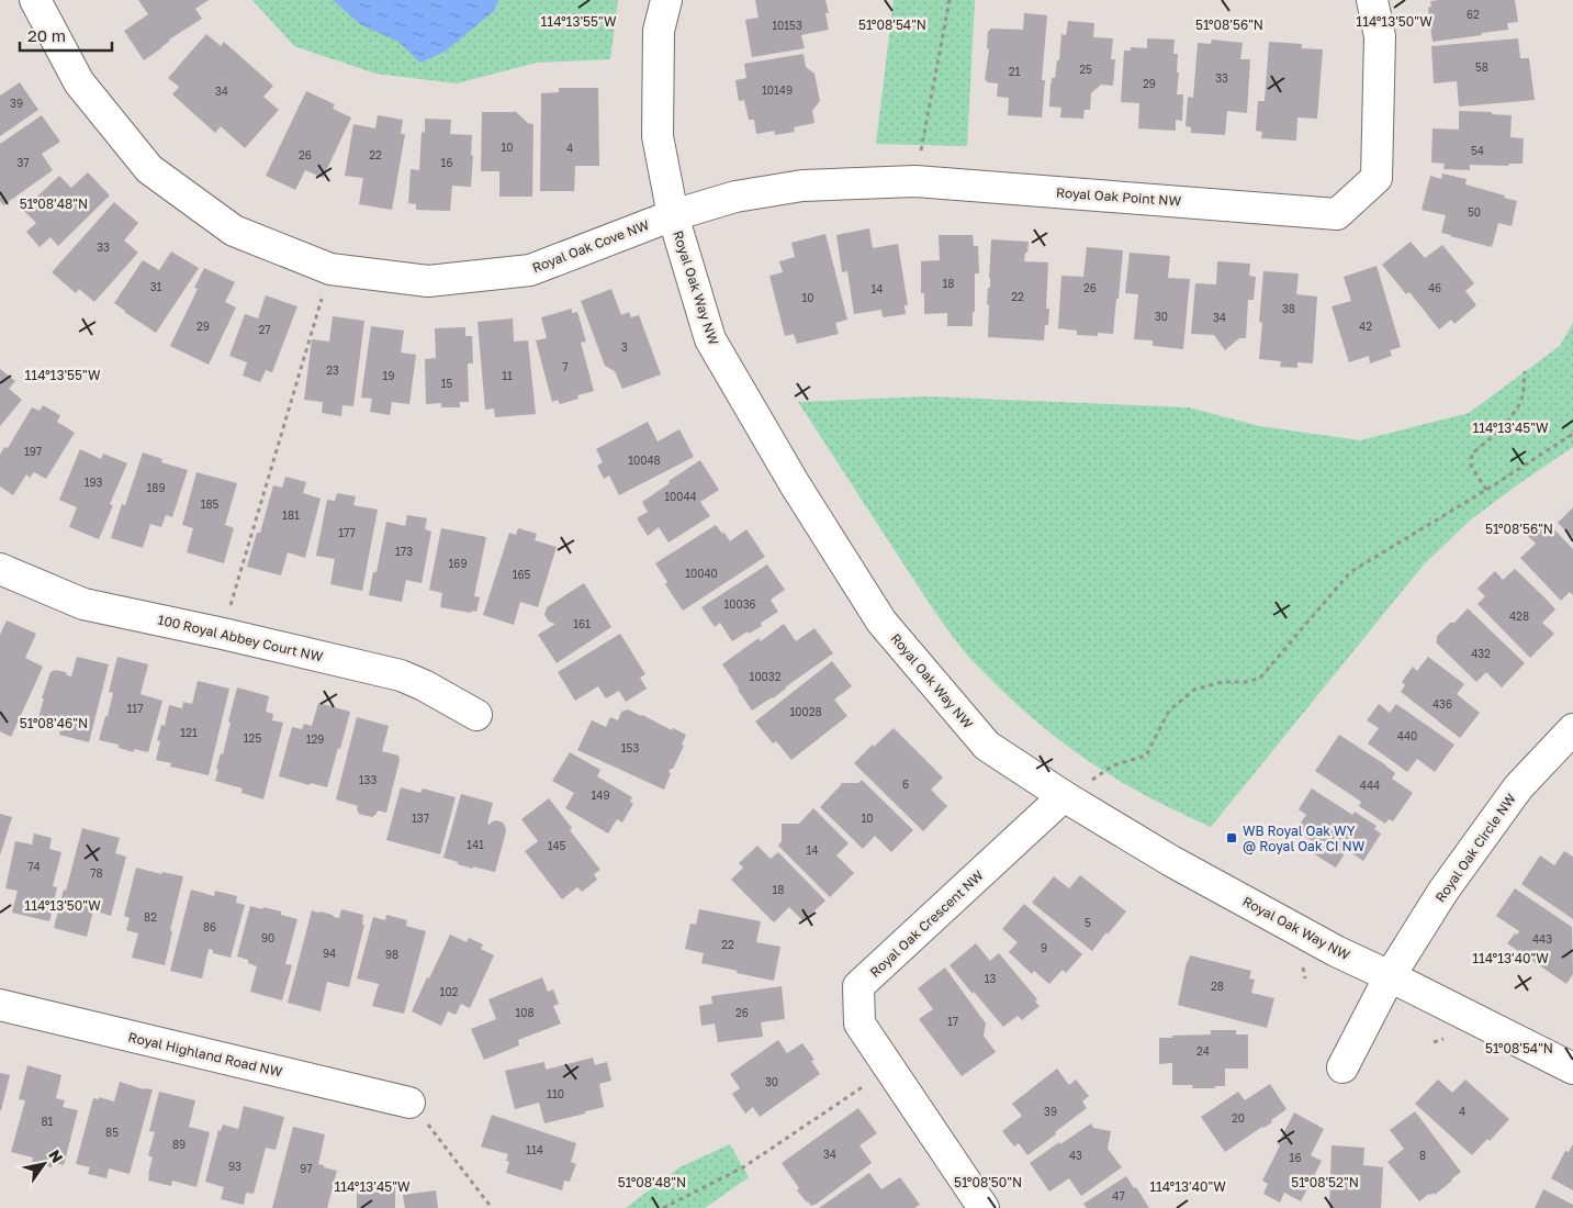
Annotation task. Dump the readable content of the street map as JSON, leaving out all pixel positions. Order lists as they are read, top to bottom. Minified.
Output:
{"streets":{"street":["Royal Oak Point NW","Royal Oak Cove NW","Royal Oak Way NW","100 Royal Abbey Court NW","Royal Oak Circle NW","Royal Oak Crescent NW","Royal Highland Road NW"]},"crossings":[["Royal Oak Point NW","Royal Oak Cove NW"],["Royal Oak Point NW","Royal Oak Way NW"],["Royal Oak Cove NW","Royal Oak Way NW"],["Royal Oak Way NW","Royal Oak Circle NW"],["Royal Oak Way NW","Royal Oak Crescent NW"]],"places":{"transit":["WB Royal Oak WY @ Royal Oak CI NW"]},"house_numbers":["62","10153","58","25","21","33","29","10149","34","39","10","4","54","26","22","37","16","50","33","18","31","26","46","14","22","10","38","30","34","29","42","27","3","7","23","19","11","15","197","10048","193","189","10044","185","181","177","173","169","10040","165","10036","428","161","432","10032","436","117","10028","121","440","125","129","153","133","6","444","149","137","10","141","145","14","74","78","18","82","5","86","90","443","22","9","94","98","13","28","102","108","26","17","24","30","110","39","4","20","81","85","89","114","34","43","8","16","93","97","47"],"scale_bar":"20 m","north":"top right","coordinates":["114°13'55\"W","114°13'50\"W","51°08'54\"N","51°08'56\"N","51°08'48\"N","114°13'45\"W","51°08'46\"N","114°13'40\"W","51°08'50\"N","51°08'52\"N"]}
